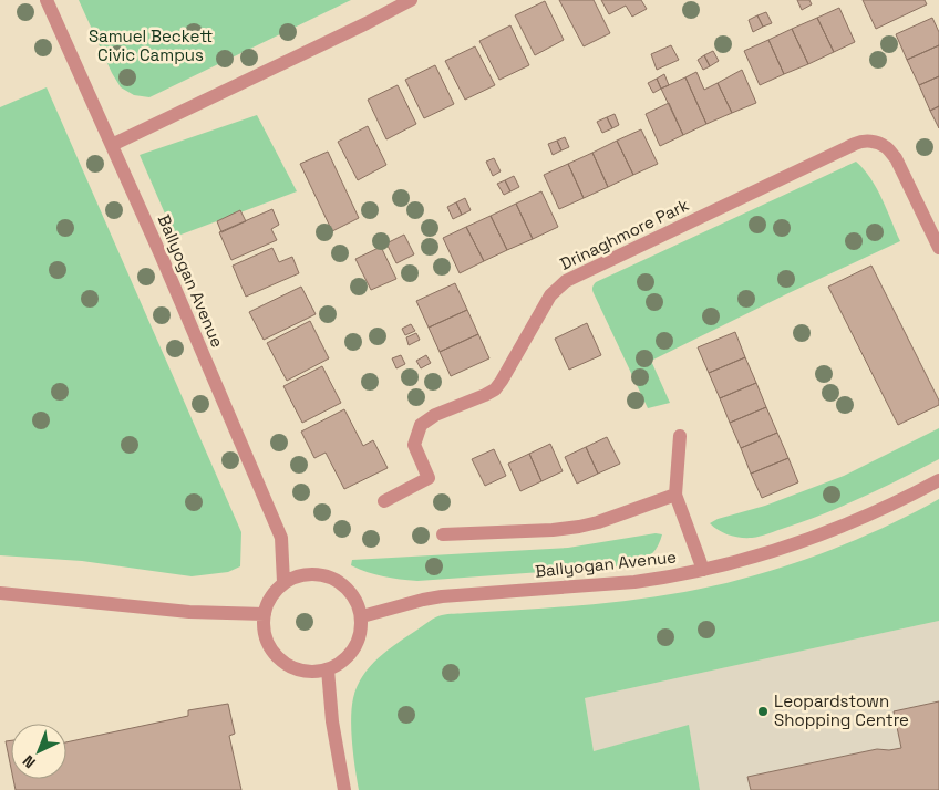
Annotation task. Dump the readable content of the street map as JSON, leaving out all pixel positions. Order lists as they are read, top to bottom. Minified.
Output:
{"streets":{"street":["Drinaghmore Park","Ballyogan Avenue"]},"parks":["Samuel Beckett Civic Campus"],"places":["Leopardstown Shopping Centre"],"north":"bottom left"}
